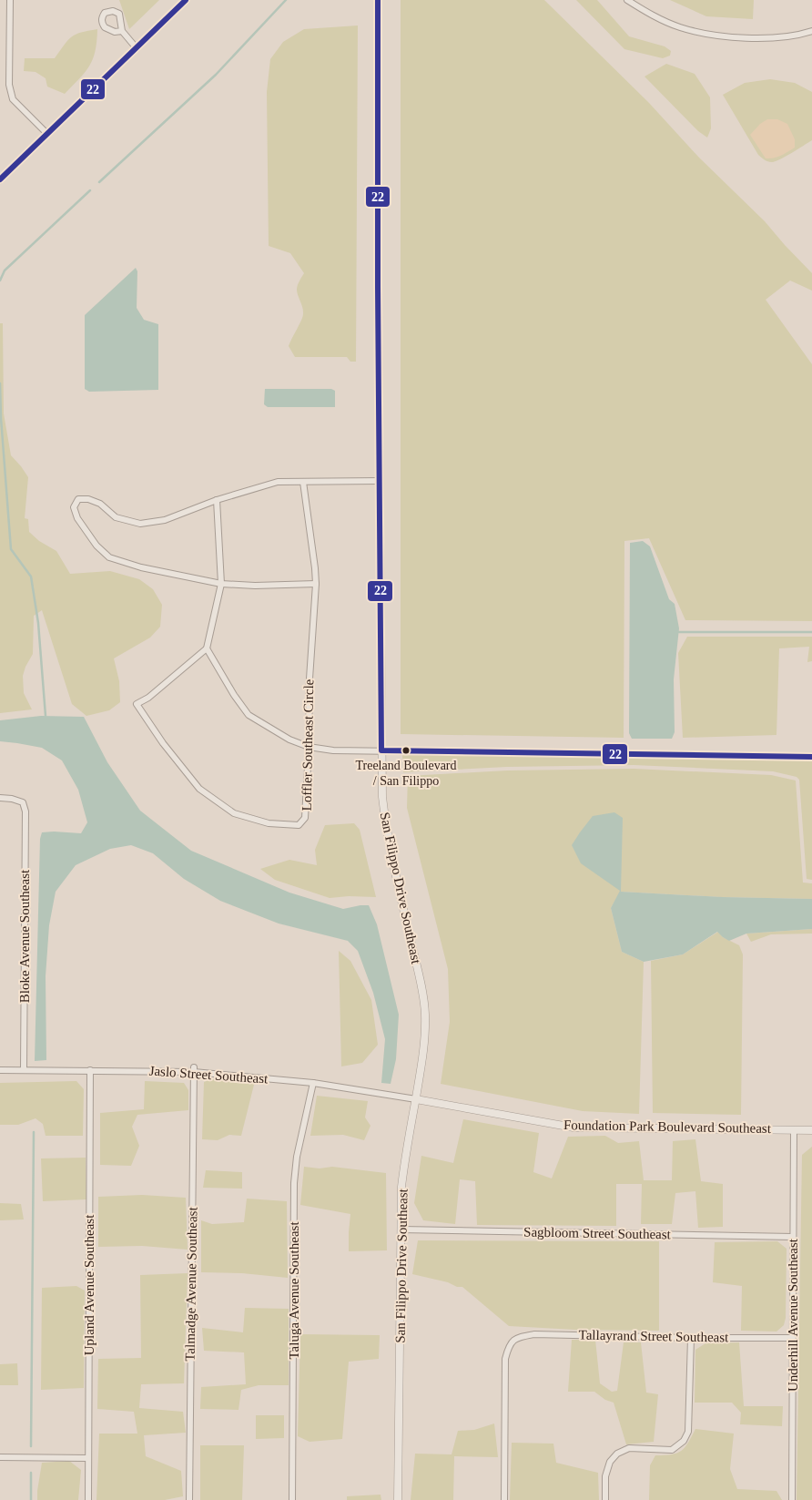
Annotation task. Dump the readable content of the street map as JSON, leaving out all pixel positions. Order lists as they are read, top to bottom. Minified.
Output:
{"streets":{"street":["Loffler Southeast Circle","San Filippo Drive Southeast","Bloke Avenue Southeast","Jaslo Street Southeast","Foundation Park Boulevard Southeast","Sagbloom Street Southeast","Talmadge Avenue Southeast","Upland Avenue Southeast","Taluga Avenue Southeast","Underhill Avenue Southeast","Tallayrand Street Southeast"]},"crossings":[["San Filippo Drive Southeast","Jaslo Street Southeast"],["San Filippo Drive Southeast","Foundation Park Boulevard Southeast"],["San Filippo Drive Southeast","Sagbloom Street Southeast"],["Bloke Avenue Southeast","Jaslo Street Southeast"],["Jaslo Street Southeast","Foundation Park Boulevard Southeast"],["Jaslo Street Southeast","Talmadge Avenue Southeast"],["Jaslo Street Southeast","Upland Avenue Southeast"],["Jaslo Street Southeast","Taluga Avenue Southeast"],["Foundation Park Boulevard Southeast","Underhill Avenue Southeast"],["Sagbloom Street Southeast","Underhill Avenue Southeast"],["Underhill Avenue Southeast","Tallayrand Street Southeast"]],"places":["Treeland Boulevard / San Filippo"],"lines":["transit line 22"]}
